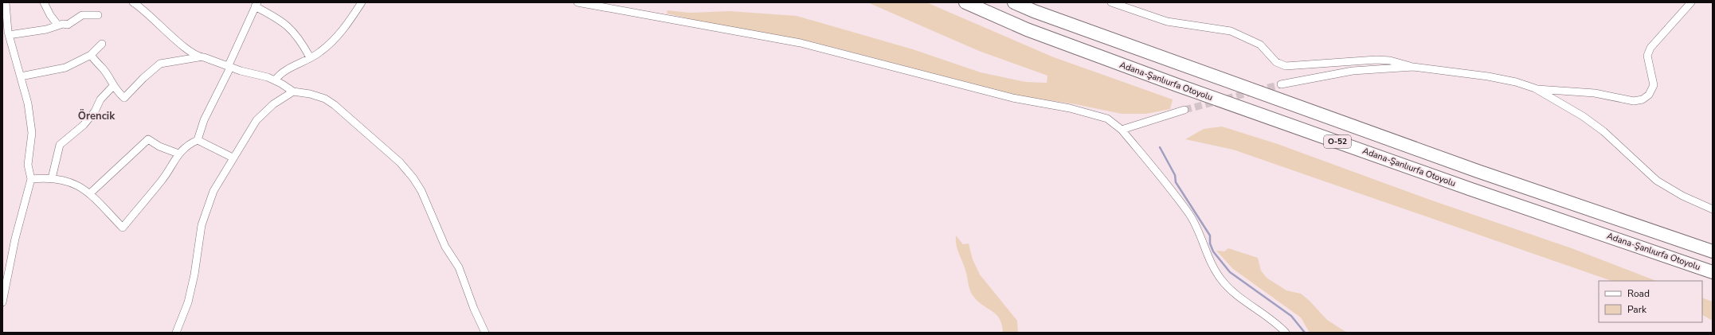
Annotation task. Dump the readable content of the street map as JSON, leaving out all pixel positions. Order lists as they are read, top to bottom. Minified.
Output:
{"streets":{"highway":["Adana-Şanlıurfa Otoyolu","O-52"]},"districts":["Örencik"],"legend":["Road","Park"]}
